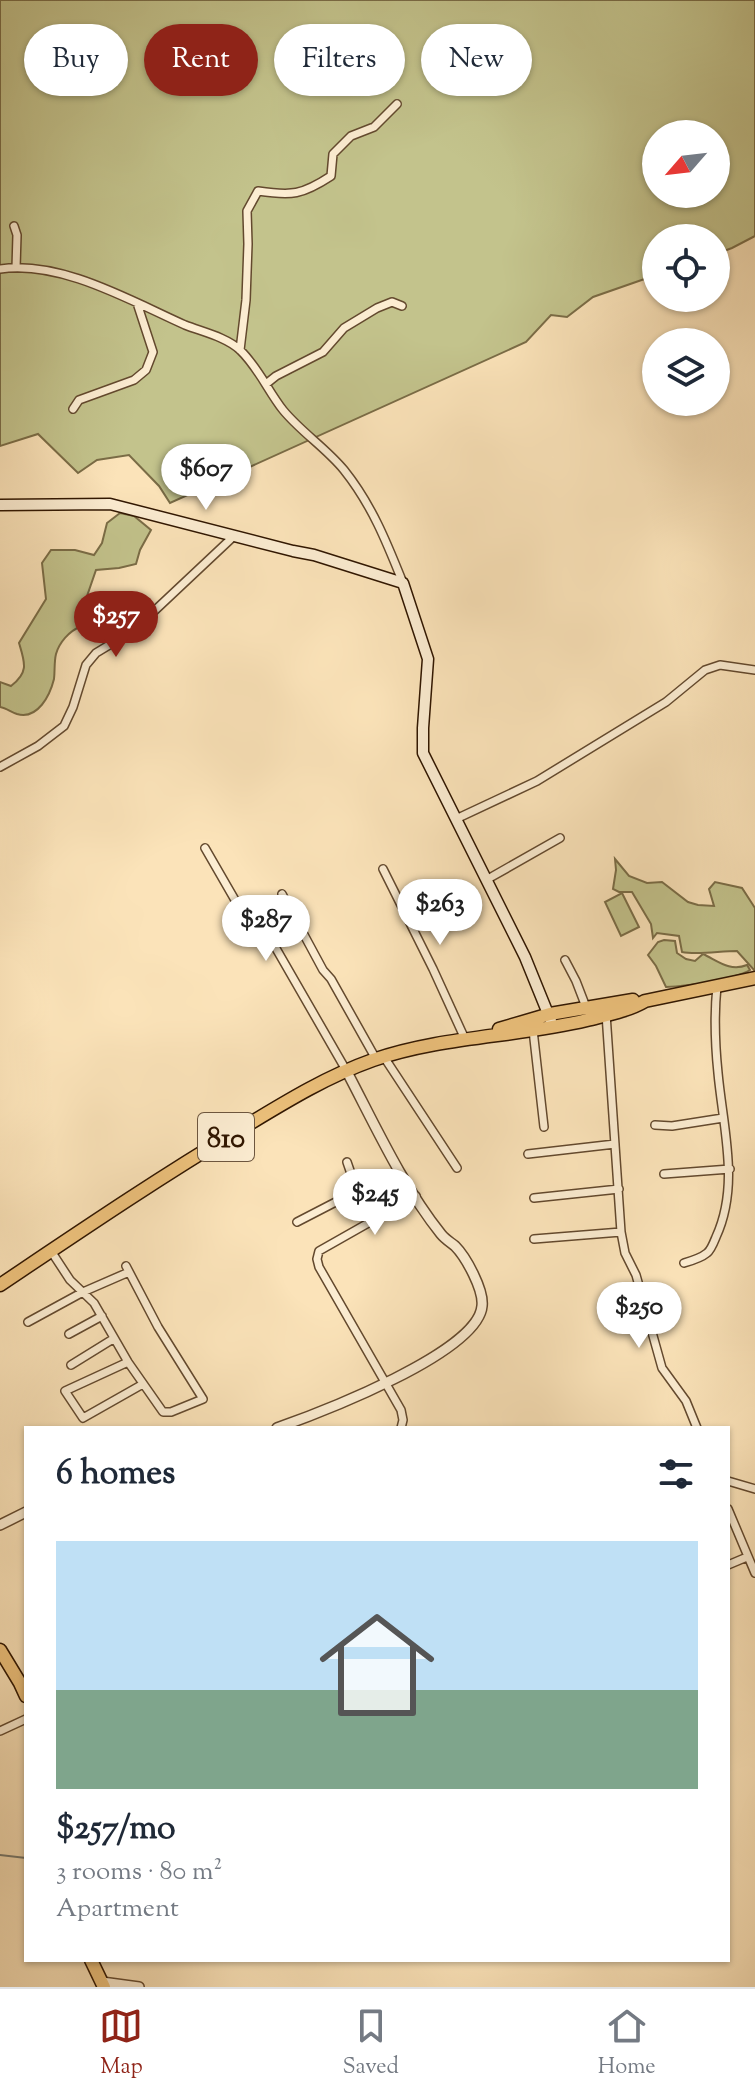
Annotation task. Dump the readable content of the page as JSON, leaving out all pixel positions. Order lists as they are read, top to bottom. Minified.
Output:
{"streets":{"highway":["810"]},"north":"bottom left","page":{"chip":["Buy","Rent","Filters","New"],"price":["$607","$257","$263","$287","$245","$250"],"heading":"6 homes","list":[{"name":"$257/mo","note":"3 rooms · 80 m² · Apartment"}],"tabs":["Map","Saved","Home"]}}
